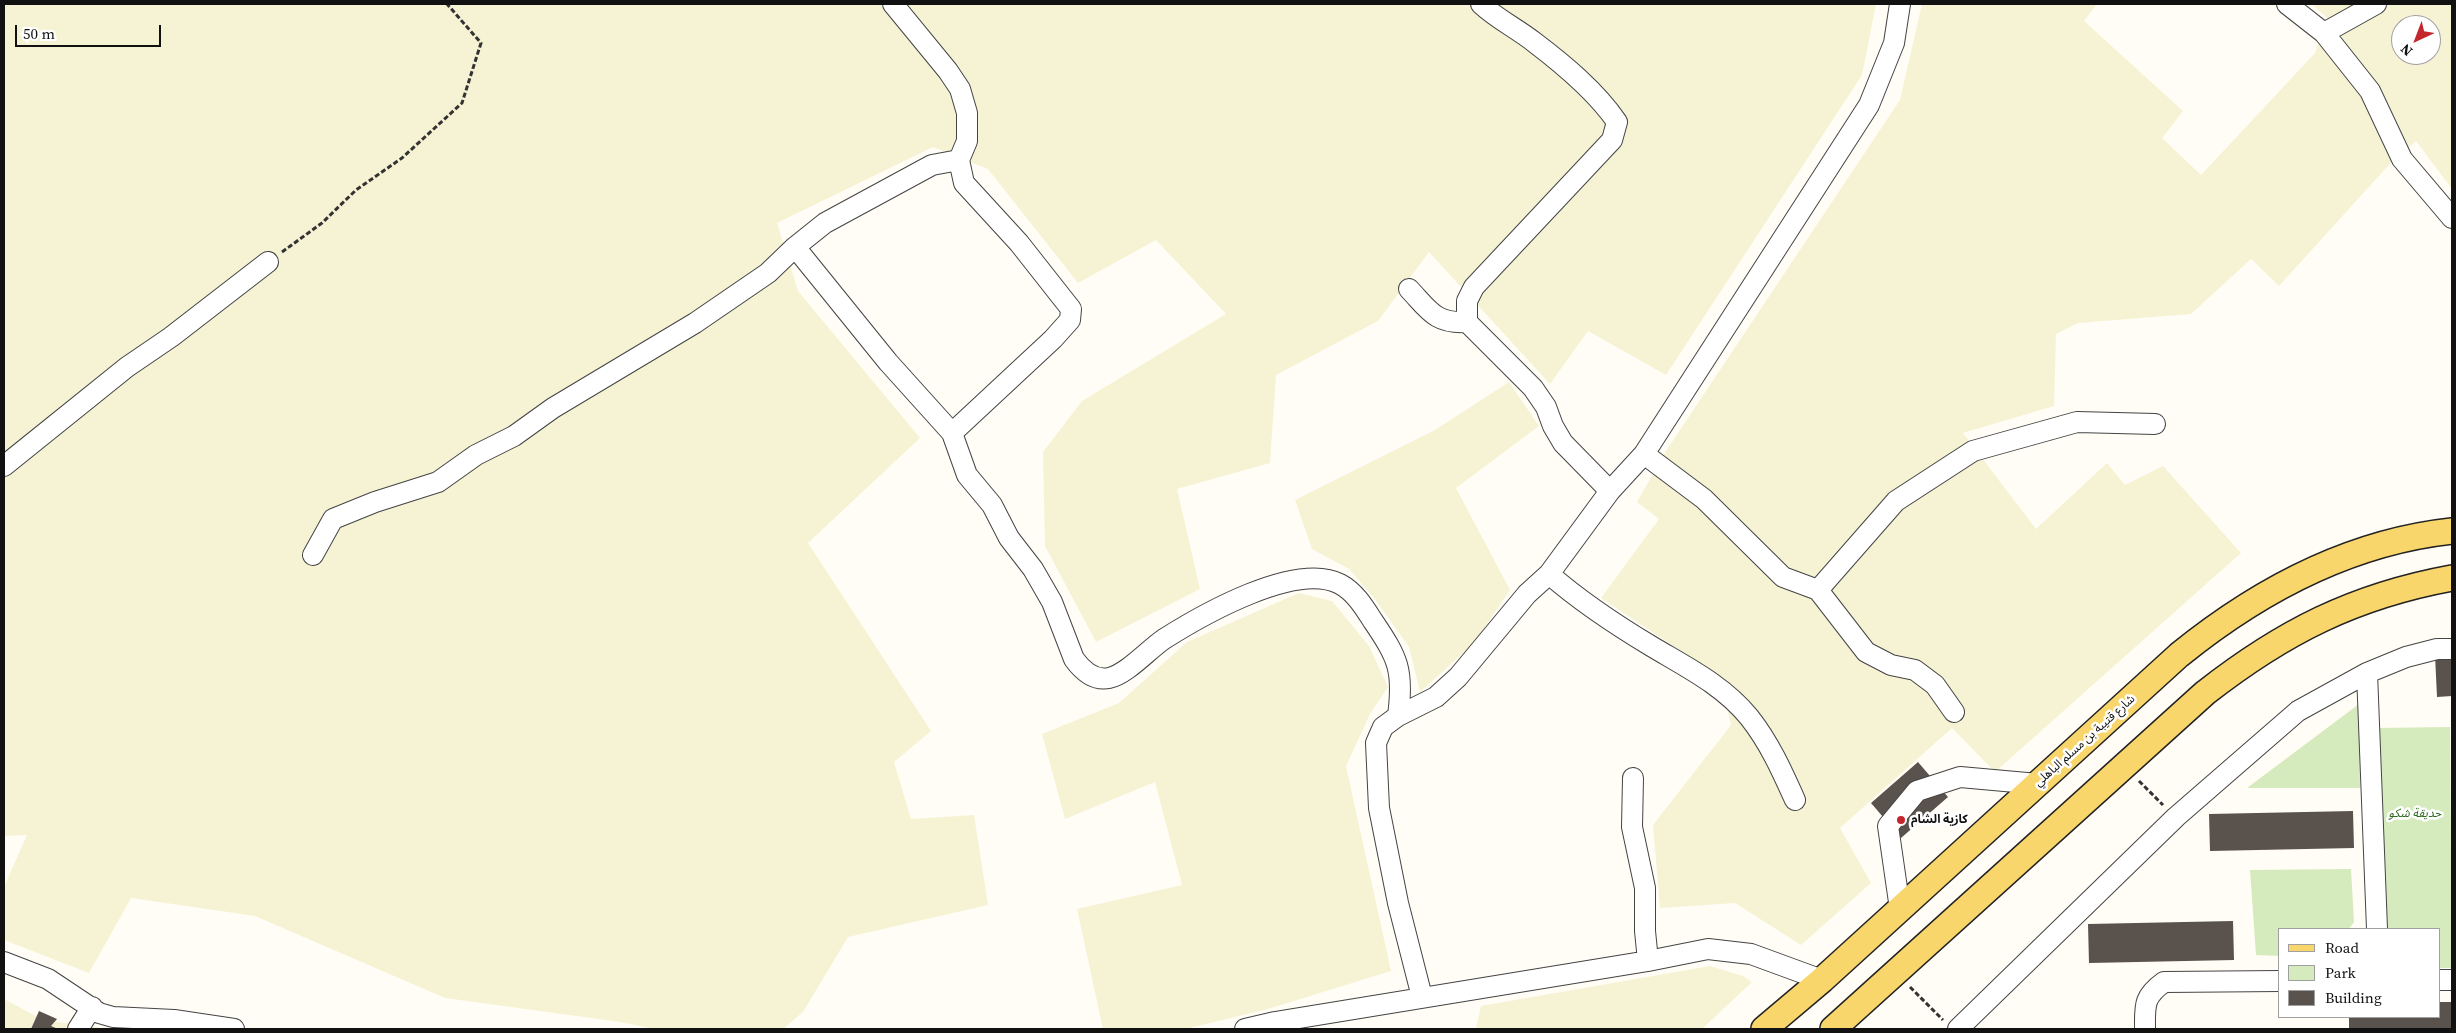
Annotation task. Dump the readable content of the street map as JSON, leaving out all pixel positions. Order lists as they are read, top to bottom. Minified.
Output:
{"streets":{"main road":["شارع قتيبة بن مسلم الباهلي"]},"parks":["حديقة شكو"],"places":["كازية الشام"],"legend":["Road","Park","Building"],"scale_bar":"50 m","north":"bottom left"}
